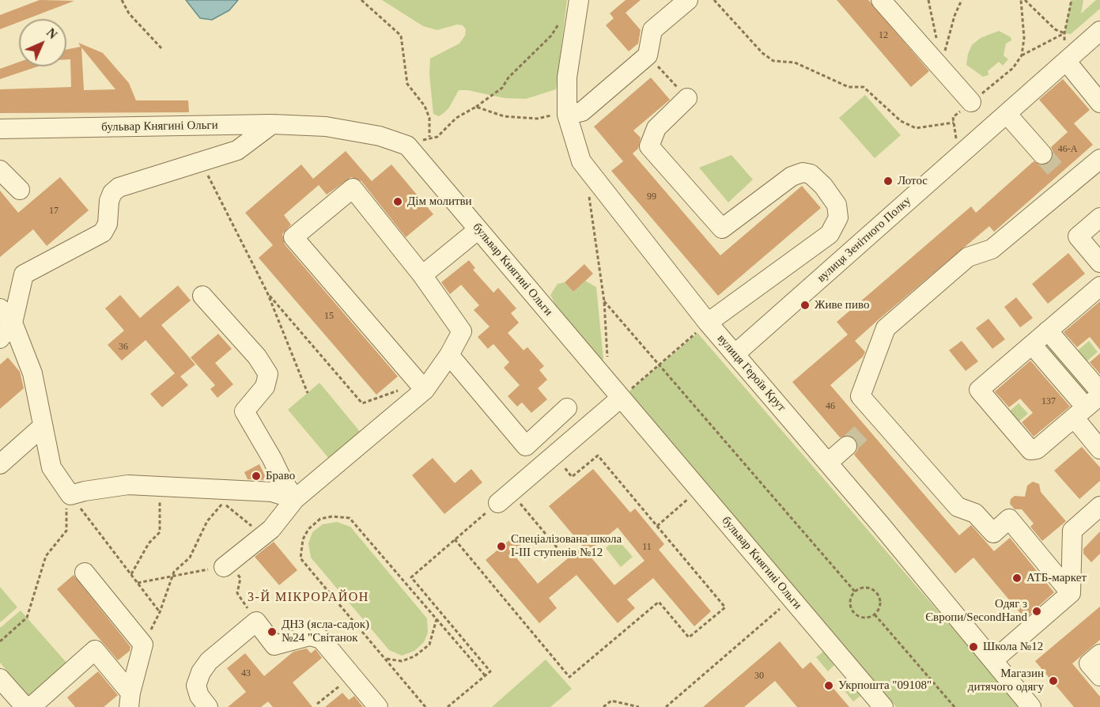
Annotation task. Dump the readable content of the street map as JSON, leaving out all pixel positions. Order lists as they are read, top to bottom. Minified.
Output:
{"streets":{"street":["бульвар Княгині Ольги","вулиця Зенітного Полку","вулиця Героїв Крут"]},"crossings":[["вулиця Зенітного Полку","вулиця Героїв Крут"]],"districts":["3-Й МІКРОРАЙОН"],"places":["Лотос","Дім молитви","Живе пиво","Браво","Спеціалізована школа І-ІІІ ступенів №12","АТБ-маркет","Одяг з Європи/SecondHand","ДНЗ (ясла-садок) №24 \"Світанок","Школа №12","Магазин дитячого одягу","Укрпошта \"09108\""],"house_numbers":["12","46-А","99","17","15","36","137","46","11","43","30"],"north":"top right"}
